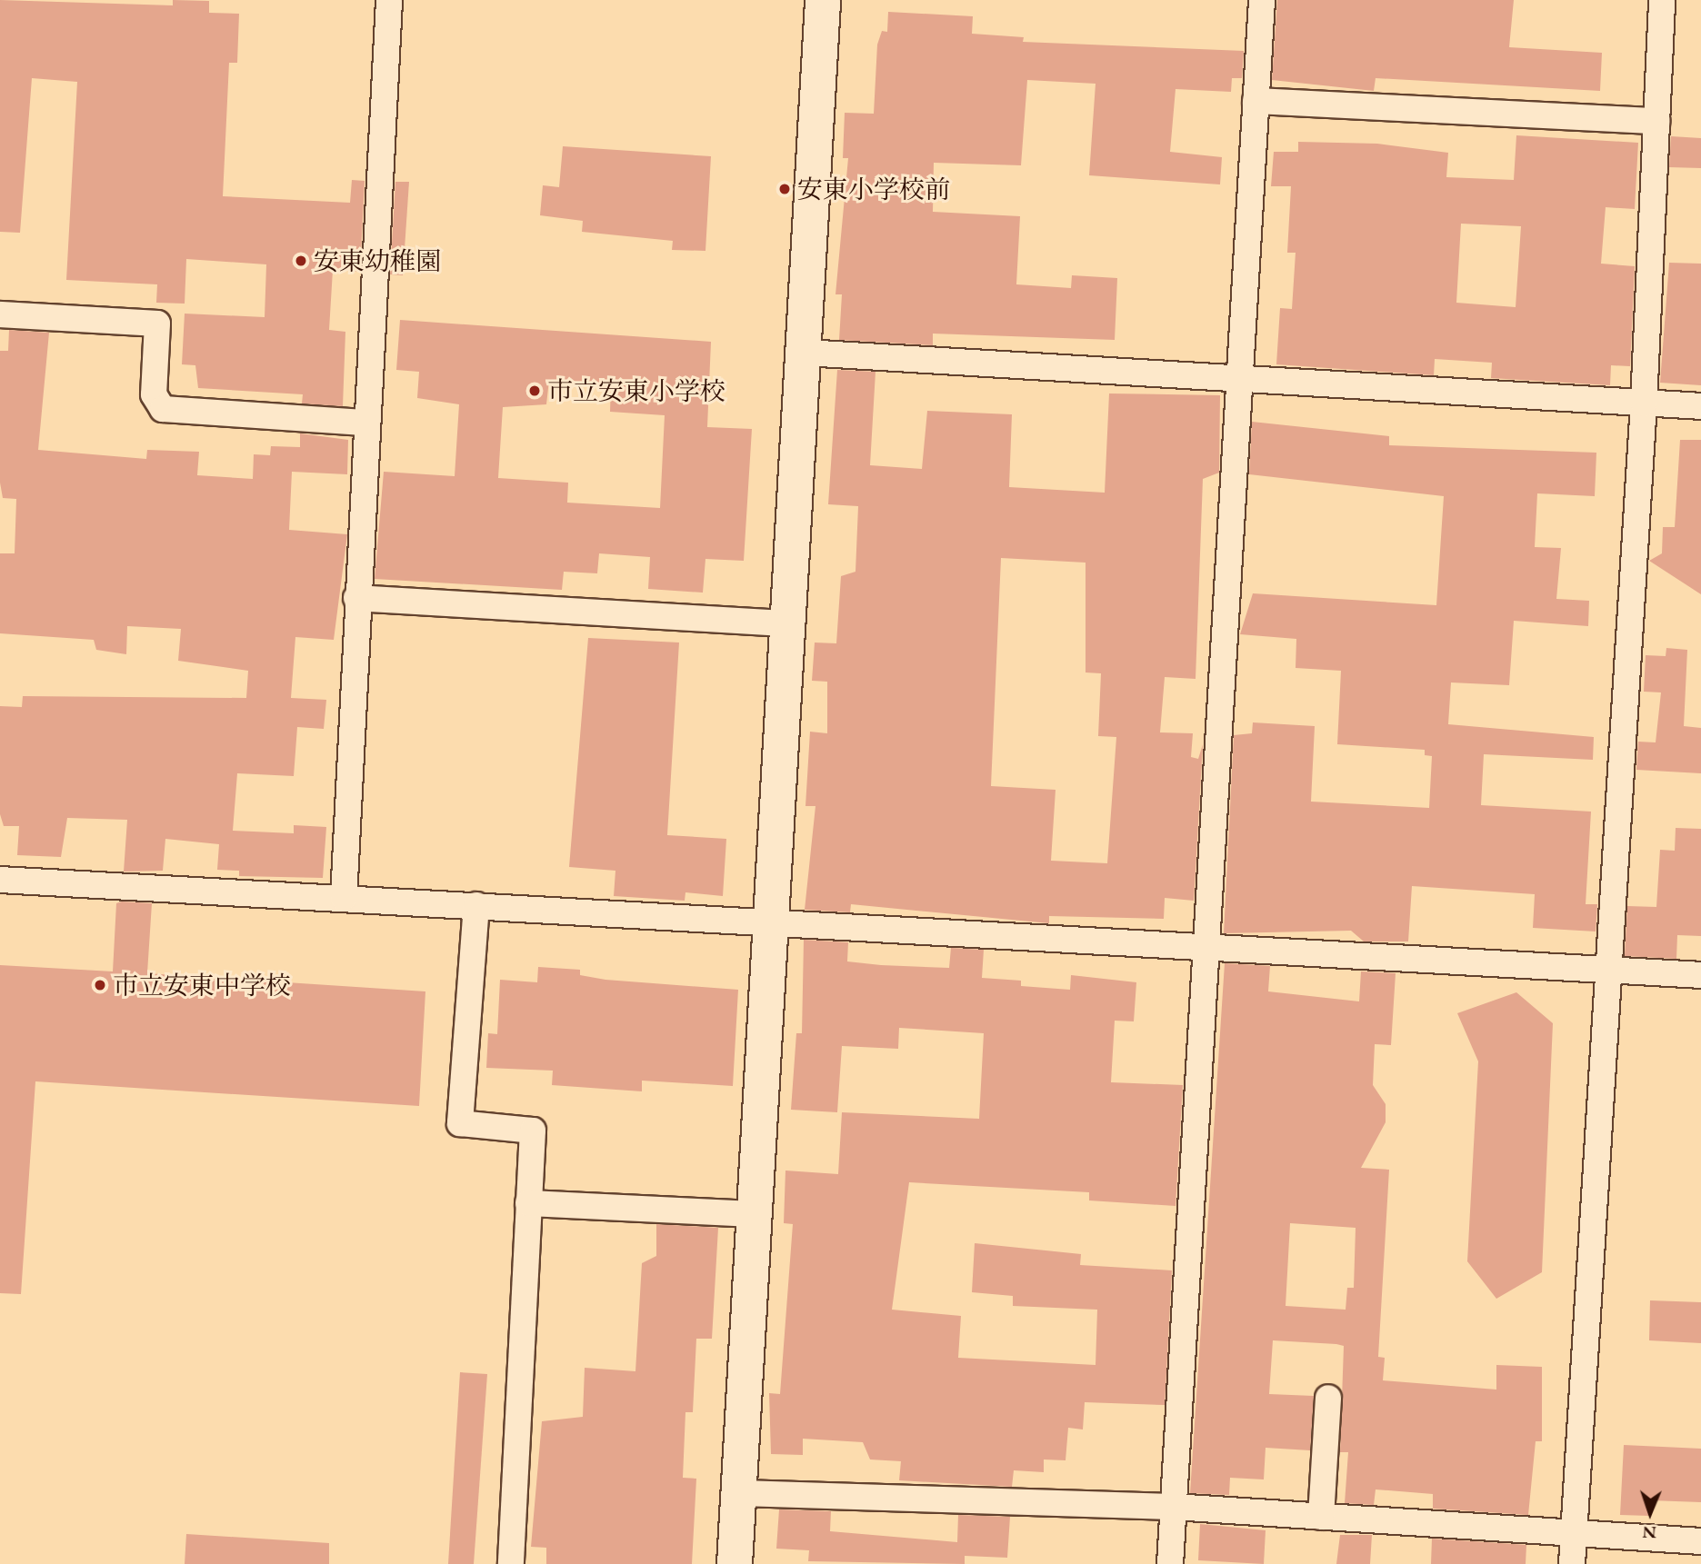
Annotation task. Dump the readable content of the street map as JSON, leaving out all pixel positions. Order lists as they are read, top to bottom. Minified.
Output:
{"places":["安東小学校前","安東幼稚園","市立安東小学校","市立安東中学校"],"north":"bottom"}
